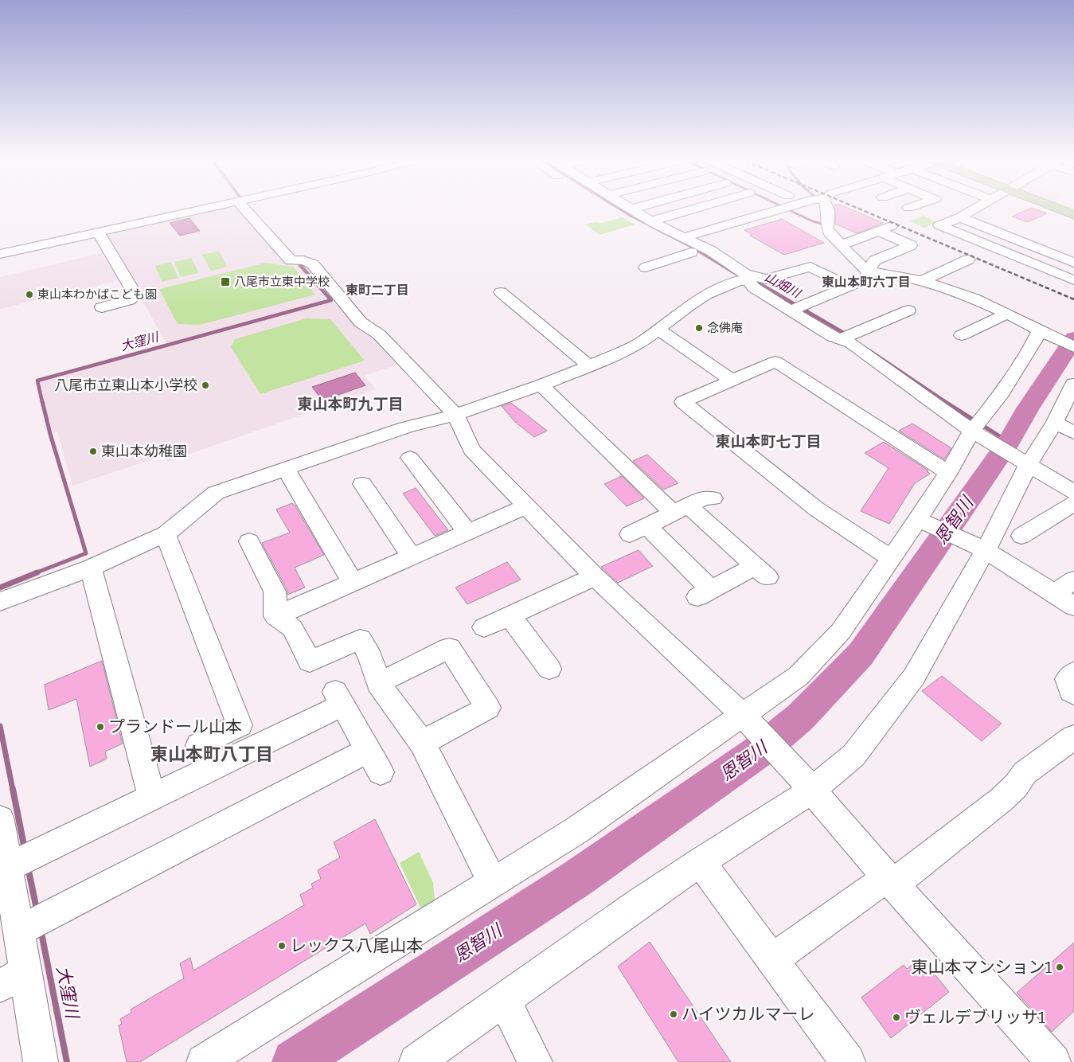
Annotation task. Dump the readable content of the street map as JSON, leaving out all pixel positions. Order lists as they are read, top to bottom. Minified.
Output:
{"districts":["東山本町六丁目","東町二丁目","東山本町九丁目","東山本町七丁目","東山本町八丁目"],"water":["山畑川","大窪川","恩智川"],"places":{"transit":["八尾市立東中学校"],"other":["東山本わかばこども園","念佛庵","八尾市立東山本小学校","東山本幼稚園","プランドール山本","レックス八尾山本","東山本マンション1","ハイツカルマーレ","ヴェルデブリッサ1"]}}
